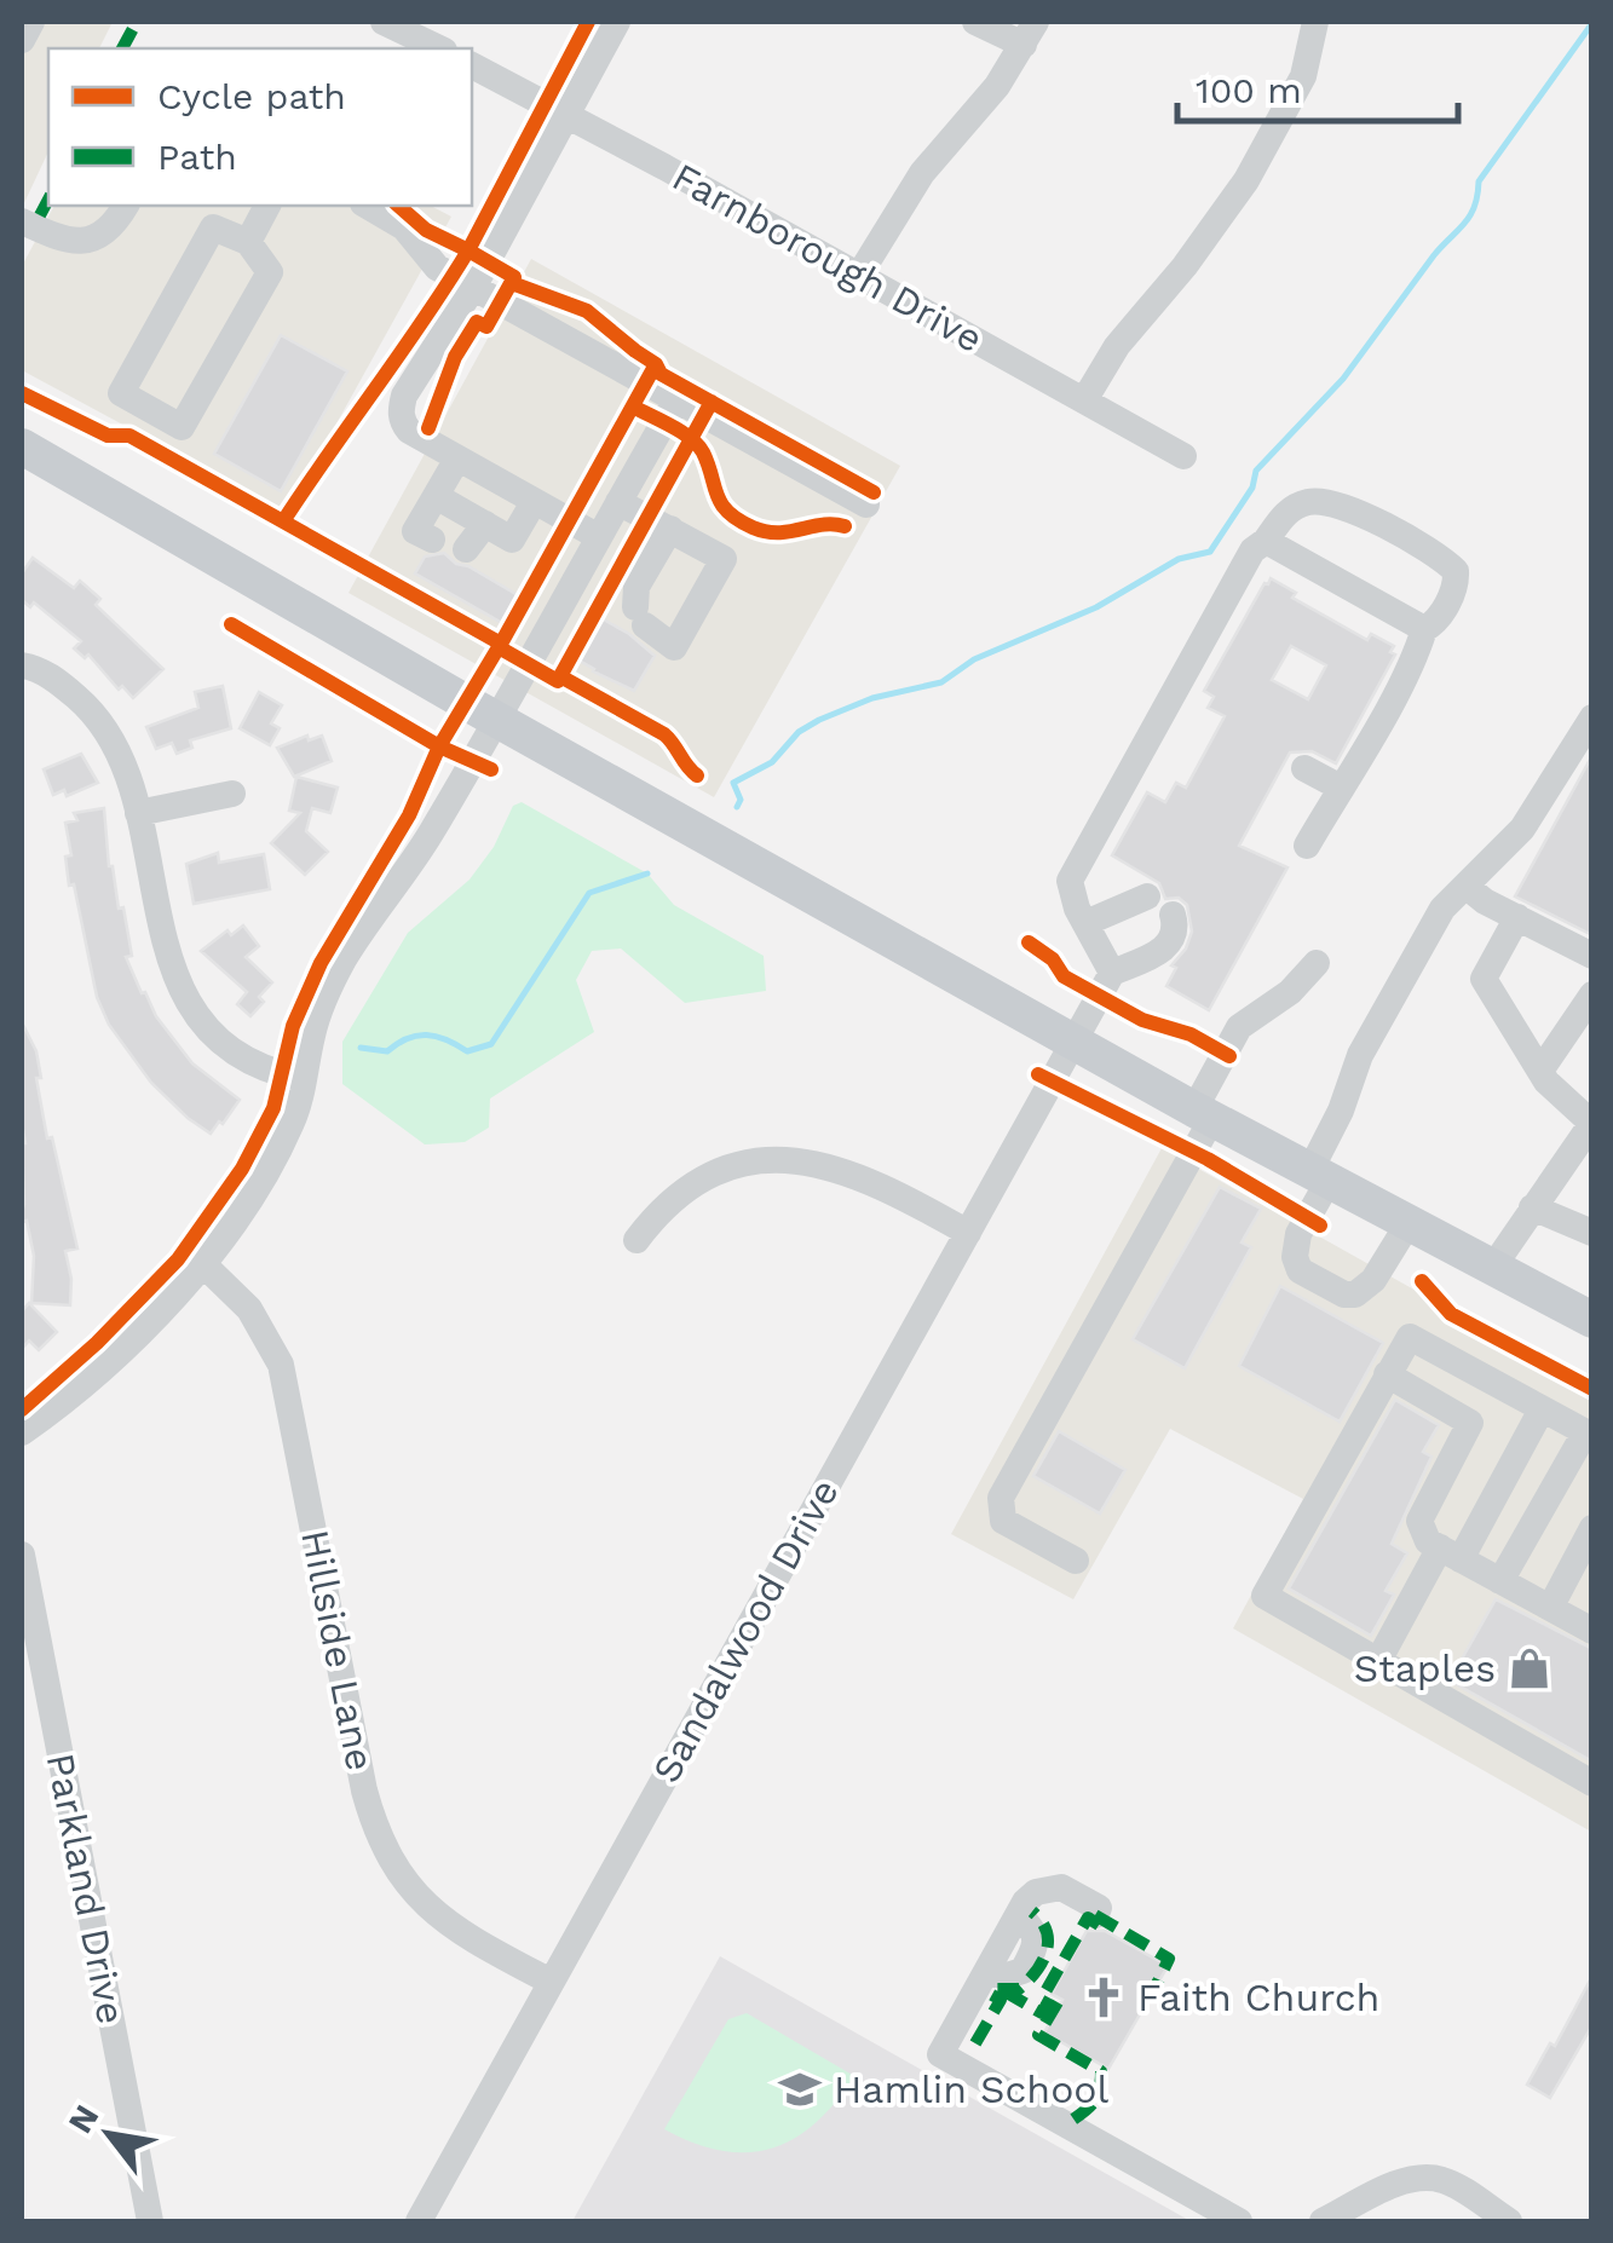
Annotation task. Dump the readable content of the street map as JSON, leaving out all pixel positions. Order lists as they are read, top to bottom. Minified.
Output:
{"streets":{"street":["Farnborough Drive","Sandalwood Drive","Hillside Lane","Parkland Drive"]},"crossings":[["Sandalwood Drive","Hillside Lane"]],"places":{"shop":["Staples"],"church":["Faith Church"],"school or university":["Hamlin School"]},"legend":["Cycle path","Path"],"scale_bar":"100 m","north":"top left"}
